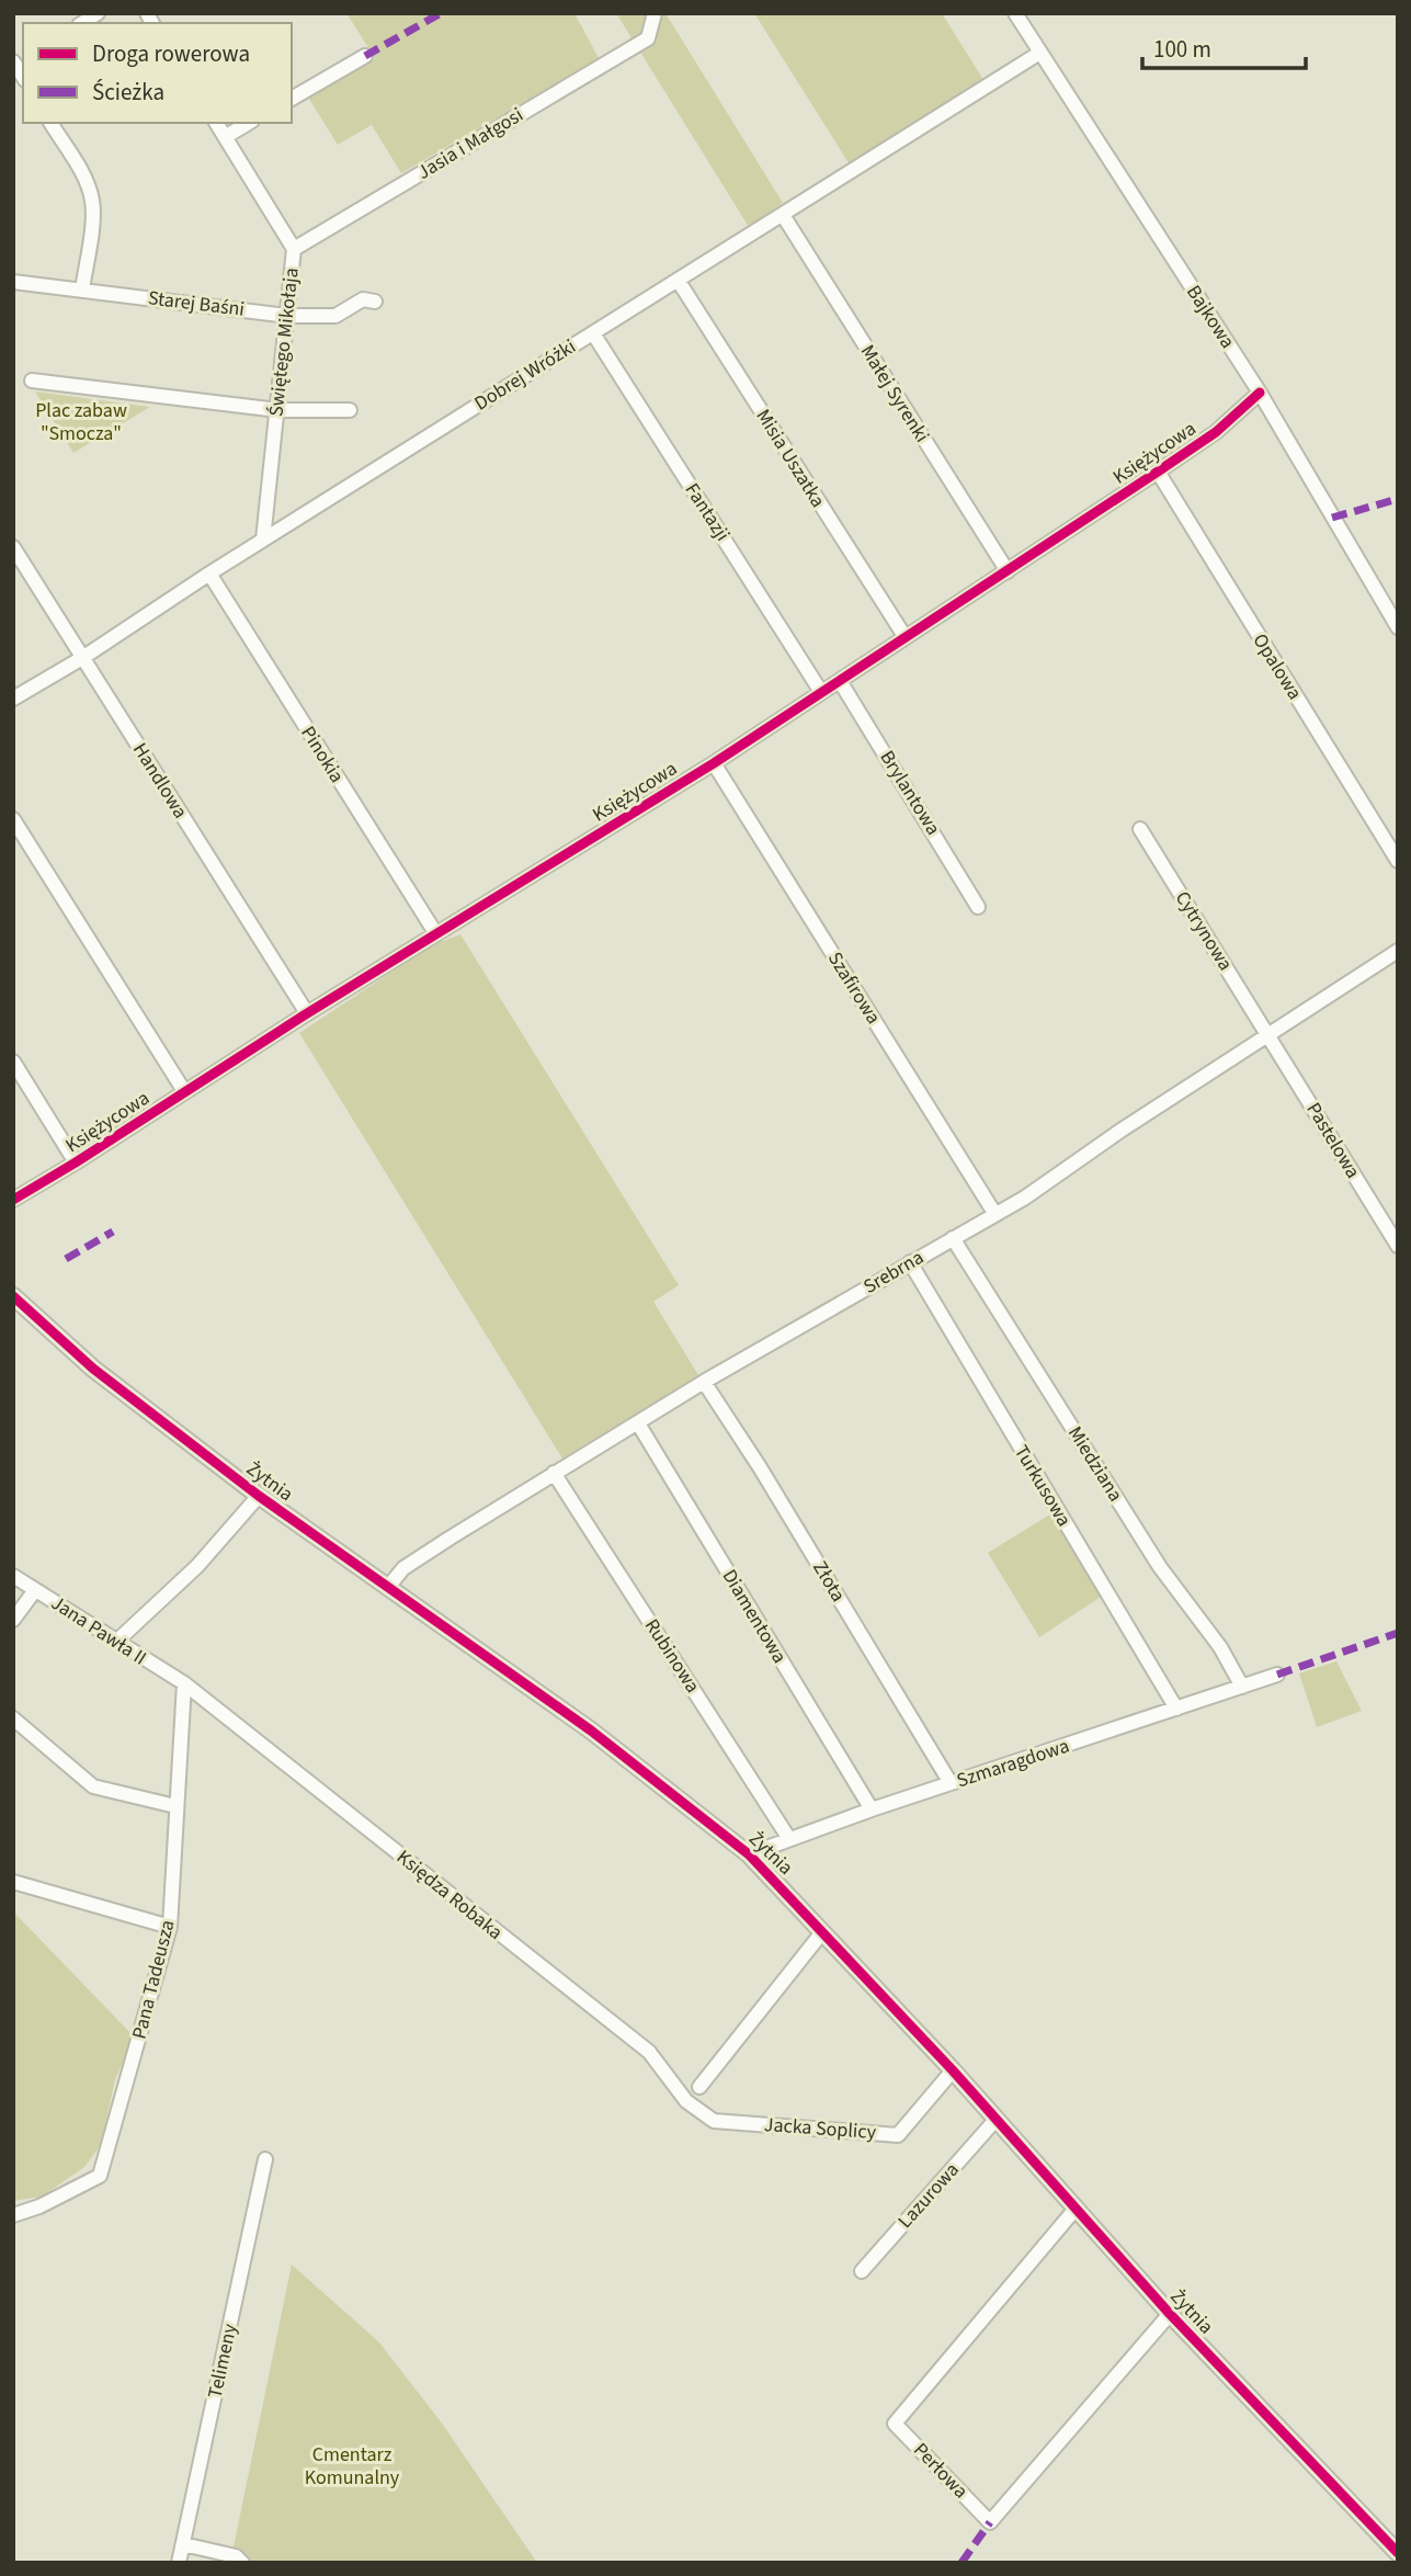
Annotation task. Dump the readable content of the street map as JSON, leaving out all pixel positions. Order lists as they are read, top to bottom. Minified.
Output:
{"streets":{"street":["Jasia i Małgosi","Starej Baśni","Bajkowa","Świętego Mikołaja","Dobrej Wróżki","Małej Syrenki","Księżycowa","Misia Uszatka","Fantazji","Opalowa","Pinokia","Handlowa","Brylantowa","Cytrynowa","Szafirowa","Pastelowa","Srebrna","Miedziana","Żytnia","Turkusowa","Złota","Diamentowa","Jana Pawła II","Rubinowa","Szmaragdowa","Księdza Robaka","Pana Tadeusza","Jacka Soplicy","Lazurowa","Telimeny","Perłowa"]},"crossings":[["Jasia i Małgosi","Świętego Mikołaja"],["Starej Baśni","Świętego Mikołaja"],["Bajkowa","Dobrej Wróżki"],["Bajkowa","Księżycowa"],["Świętego Mikołaja","Dobrej Wróżki"],["Dobrej Wróżki","Małej Syrenki"],["Dobrej Wróżki","Misia Uszatka"],["Dobrej Wróżki","Fantazji"],["Dobrej Wróżki","Pinokia"],["Dobrej Wróżki","Handlowa"],["Małej Syrenki","Księżycowa"],["Księżycowa","Misia Uszatka"],["Księżycowa","Fantazji"],["Księżycowa","Opalowa"],["Księżycowa","Pinokia"],["Księżycowa","Handlowa"],["Księżycowa","Brylantowa"],["Księżycowa","Szafirowa"],["Cytrynowa","Pastelowa"],["Cytrynowa","Srebrna"],["Szafirowa","Srebrna"],["Pastelowa","Srebrna"],["Srebrna","Miedziana"],["Srebrna","Żytnia"],["Srebrna","Turkusowa"],["Srebrna","Złota"],["Srebrna","Diamentowa"],["Srebrna","Rubinowa"],["Miedziana","Szmaragdowa"],["Żytnia","Szmaragdowa"],["Żytnia","Jacka Soplicy"],["Żytnia","Lazurowa"],["Żytnia","Perłowa"],["Turkusowa","Szmaragdowa"],["Złota","Szmaragdowa"],["Diamentowa","Szmaragdowa"],["Jana Pawła II","Księdza Robaka"],["Jana Pawła II","Pana Tadeusza"],["Rubinowa","Szmaragdowa"],["Księdza Robaka","Pana Tadeusza"],["Księdza Robaka","Jacka Soplicy"]],"parks":["Plac zabaw \"Smocza\"","Cmentarz Komunalny"],"legend":["Droga rowerowa","Ścieżka"],"scale_bar":"100 m"}
